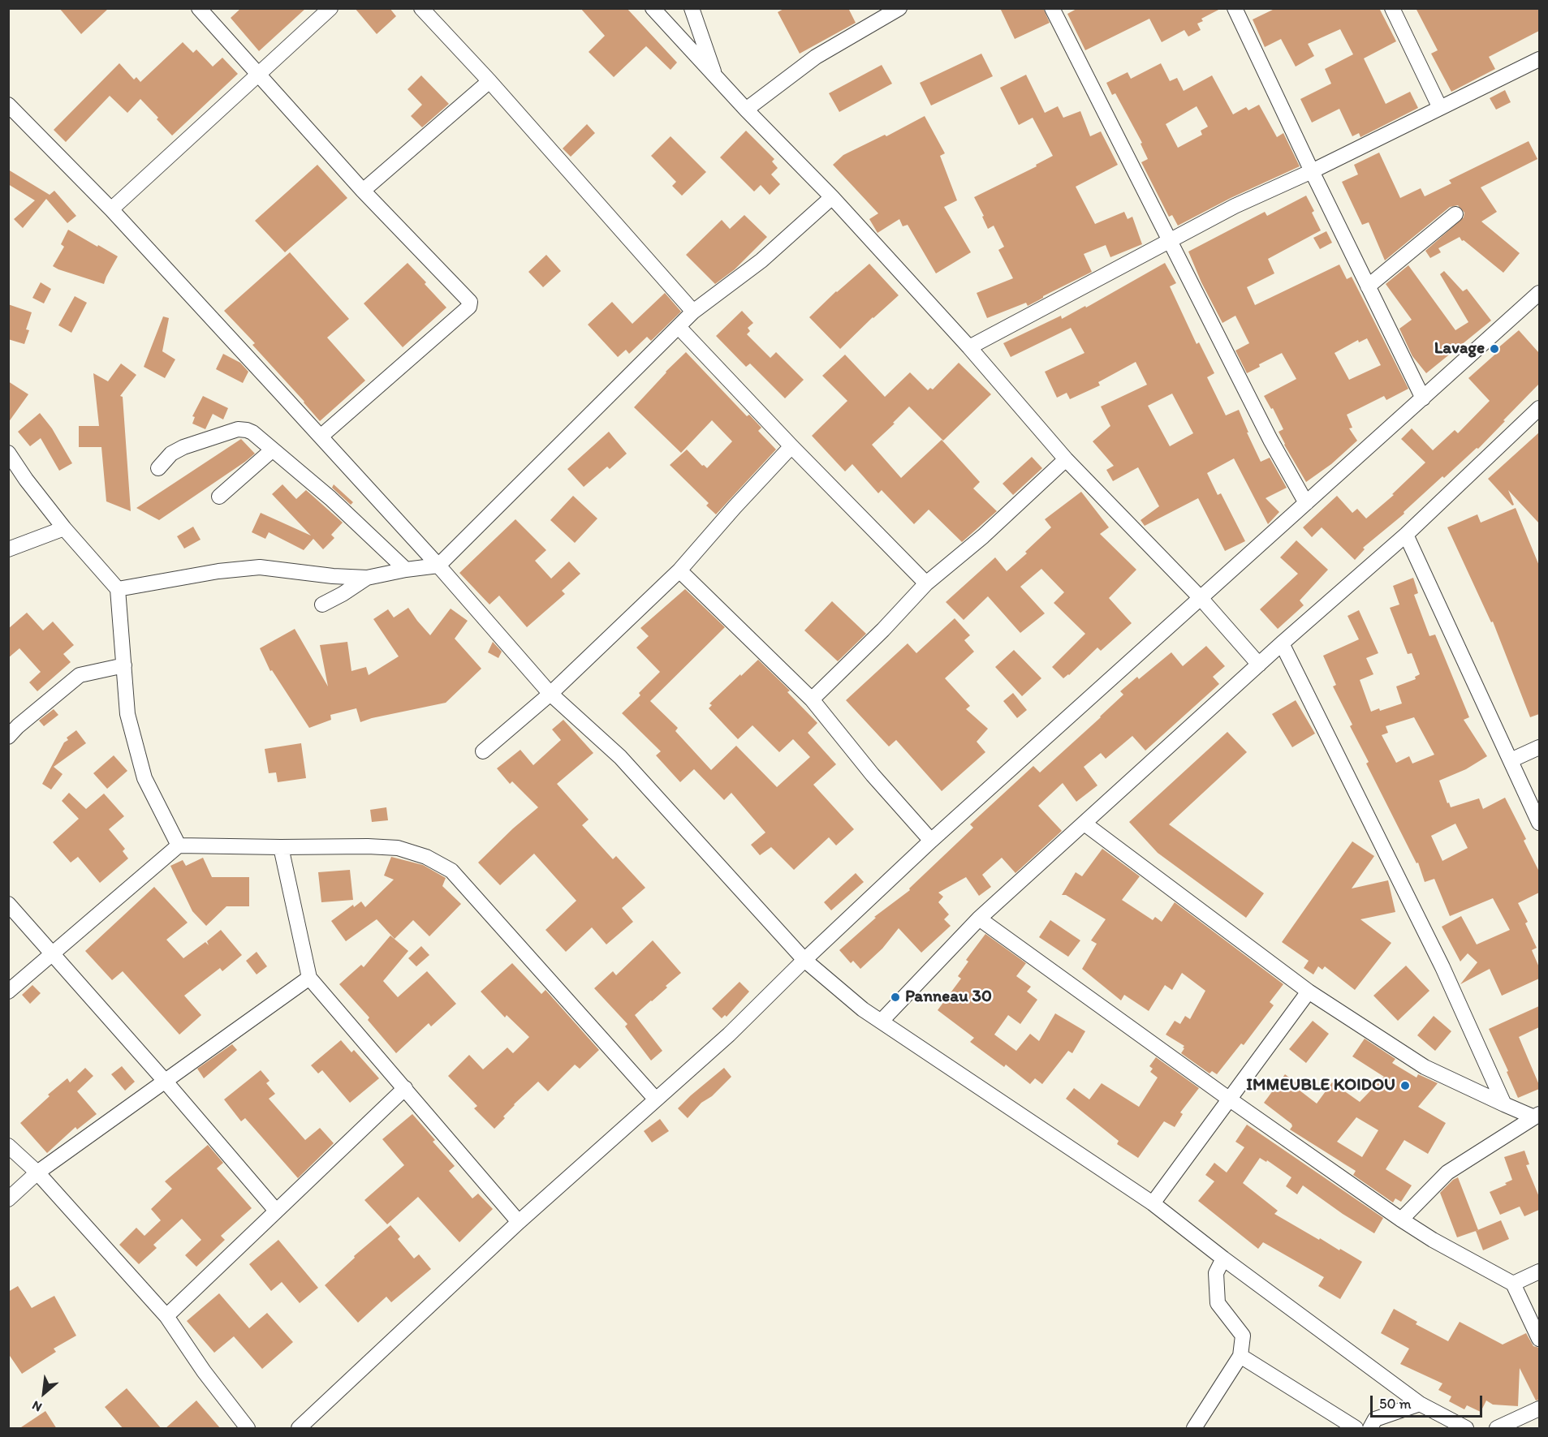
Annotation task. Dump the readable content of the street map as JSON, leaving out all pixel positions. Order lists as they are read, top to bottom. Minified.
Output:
{"places":["Lavage","Panneau 30","IMMEUBLE KOIDOU"],"scale_bar":"50 m","north":"bottom left"}
